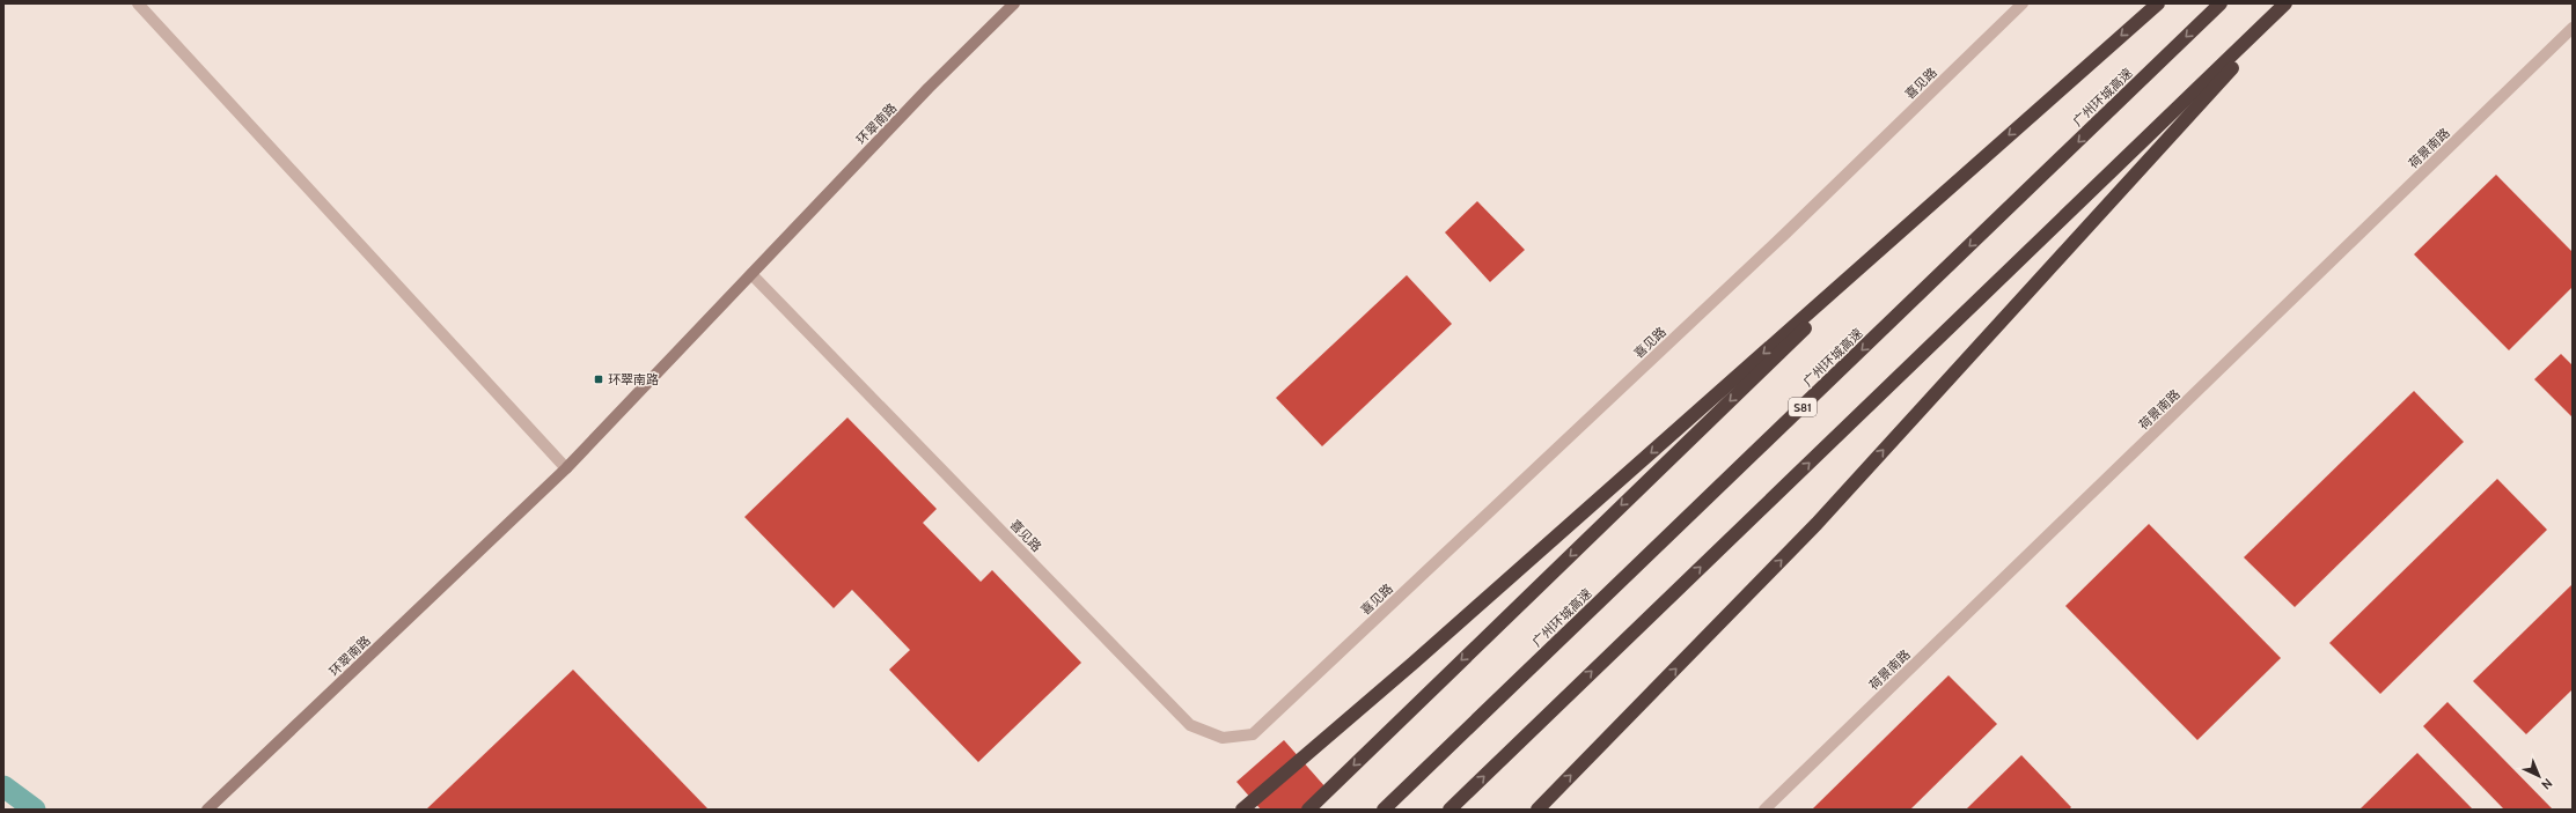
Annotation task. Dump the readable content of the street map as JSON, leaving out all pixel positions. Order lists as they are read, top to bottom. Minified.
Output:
{"streets":{"highway":["广州环城高速","S81"],"street":["喜见路","环翠南路","荷景南路"]},"crossings":[["喜见路","环翠南路"]],"places":{"transit":["环翠南路"]},"north":"bottom right"}
